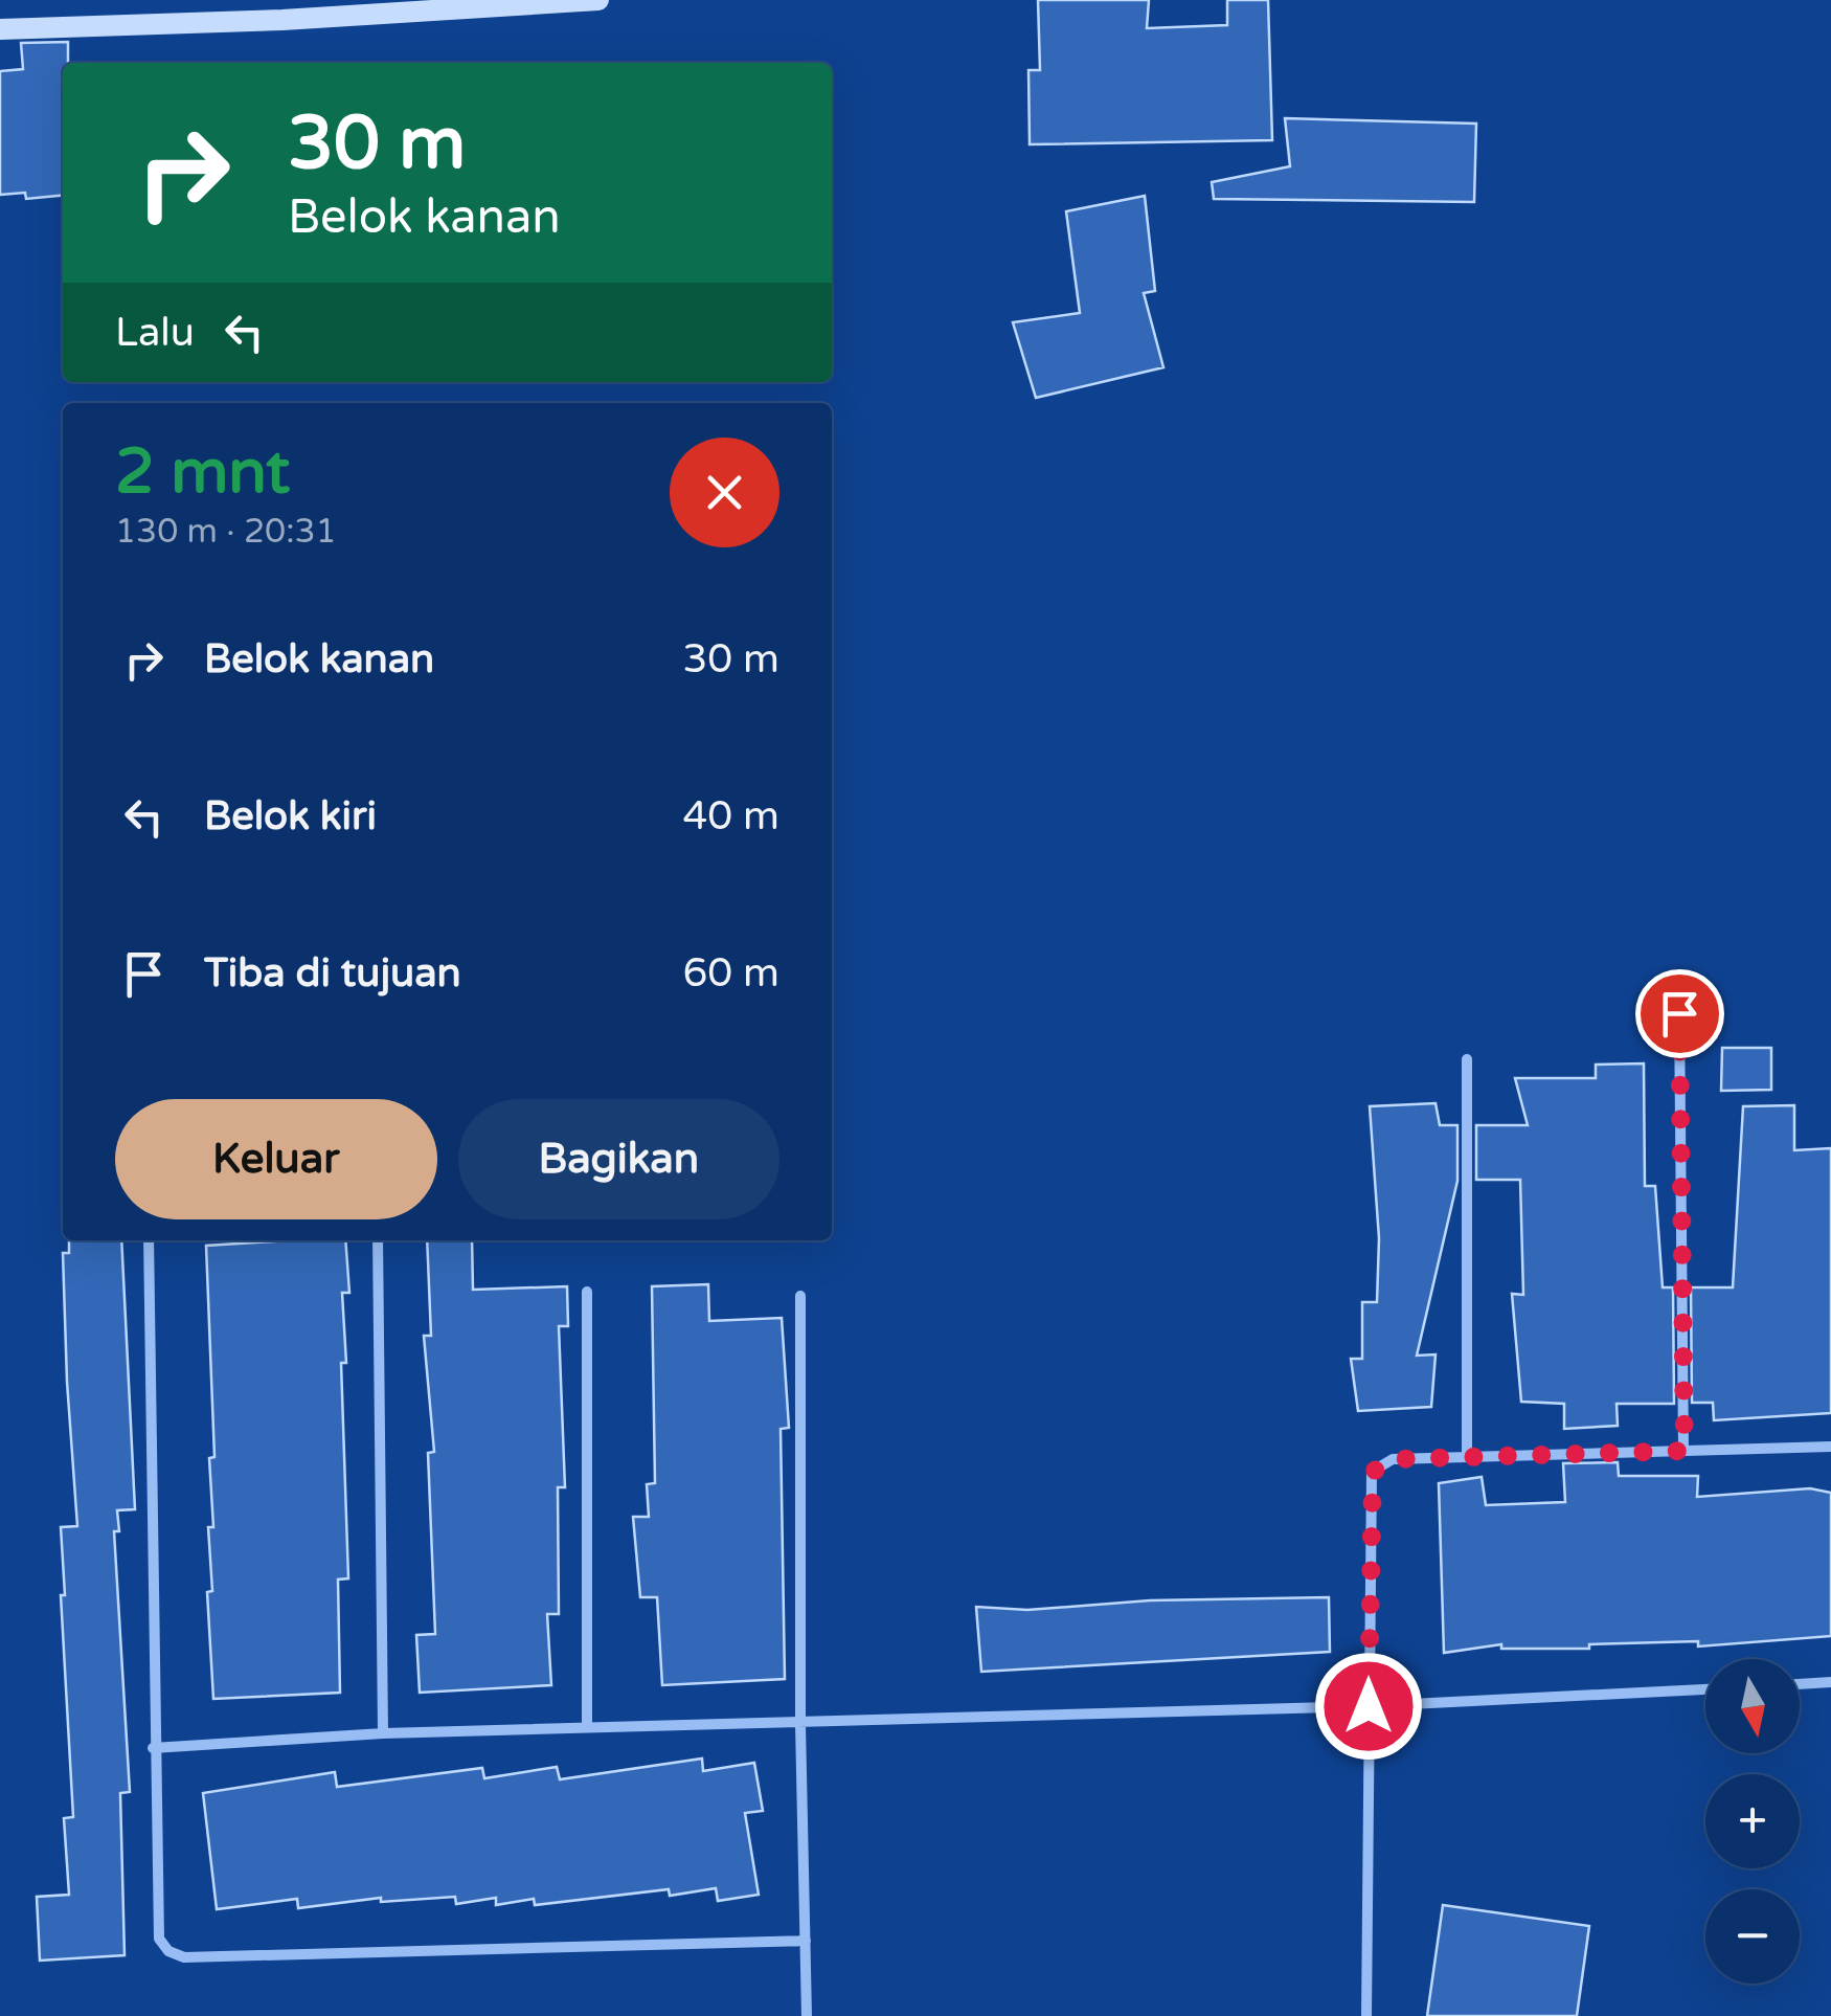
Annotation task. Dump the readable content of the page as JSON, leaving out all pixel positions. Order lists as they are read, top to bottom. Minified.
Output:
{"north":"bottom","page":{"turn":["30 m","Belok kanan"],"then":"Lalu","heading":["2 mnt","130 m · 20:31"],"list":[{"name":"Belok kanan","value":"30 m"},{"name":"Belok kiri","value":"40 m"},{"name":"Tiba di tujuan","value":"60 m"}],"buttons":["Keluar","Bagikan"],"map_buttons":["+","−"]}}
